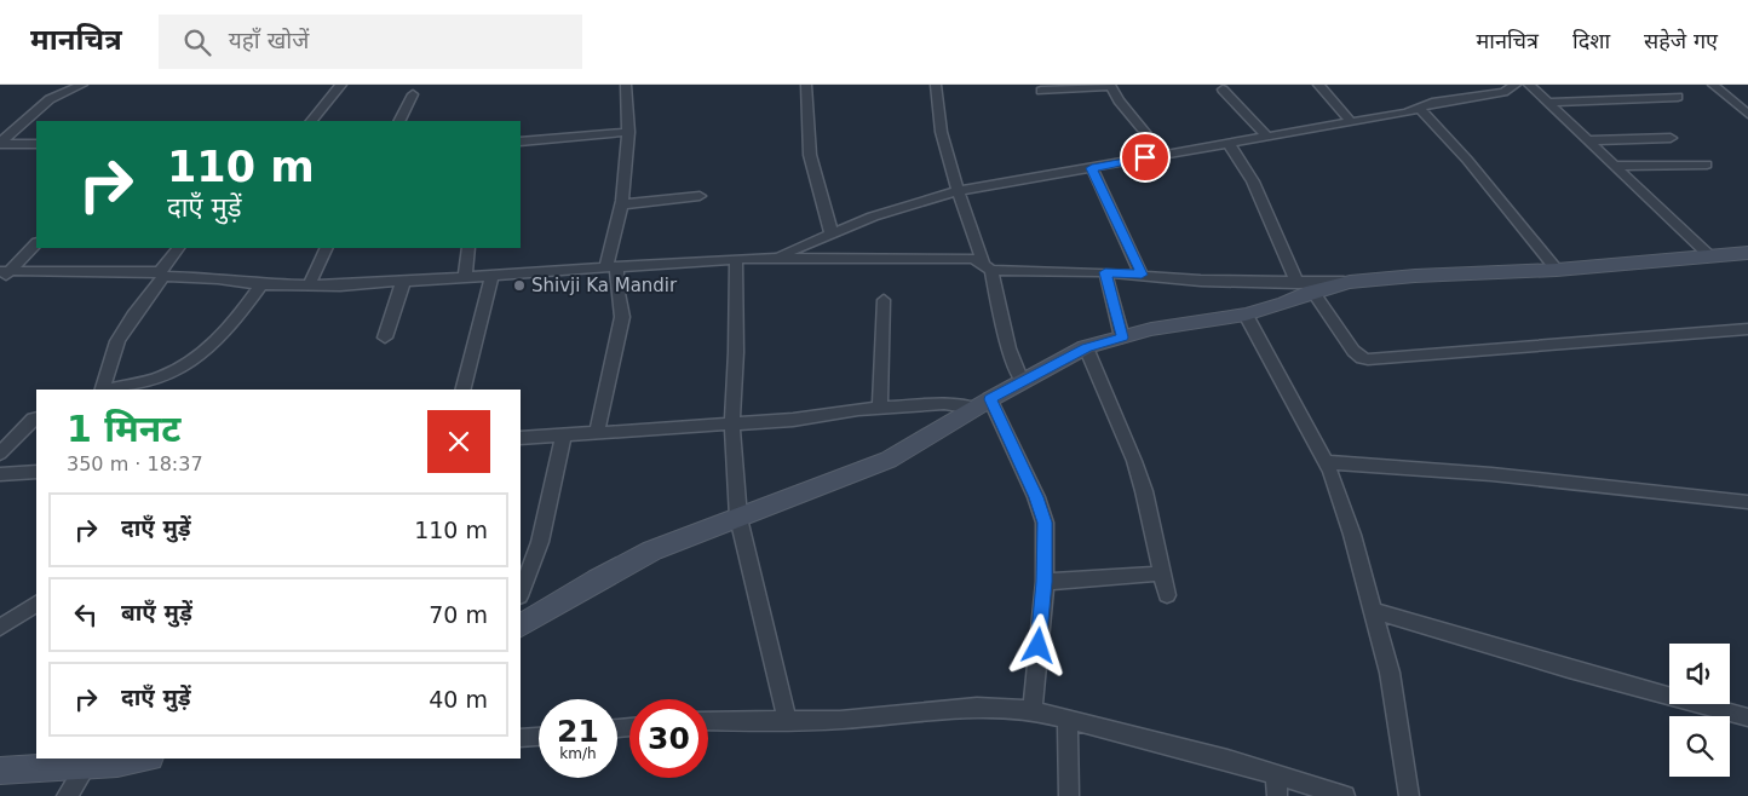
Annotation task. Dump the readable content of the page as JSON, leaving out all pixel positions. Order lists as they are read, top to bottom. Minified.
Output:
{"places":["Shivji Ka Mandir"],"page":{"header":"मानचित्र","search":"यहाँ खोजें","nav":["मानचित्र","दिशा","सहेजे गए"],"turn":["110 m","दाएँ मुड़ें"],"heading":["1 मिनट","350 m · 18:37"],"list":[{"name":"दाएँ मुड़ें","value":"110 m"},{"name":"बाएँ मुड़ें","value":"70 m"},{"name":"दाएँ मुड़ें","value":"40 m"}],"speed":"21 km/h","limit":"30"}}
